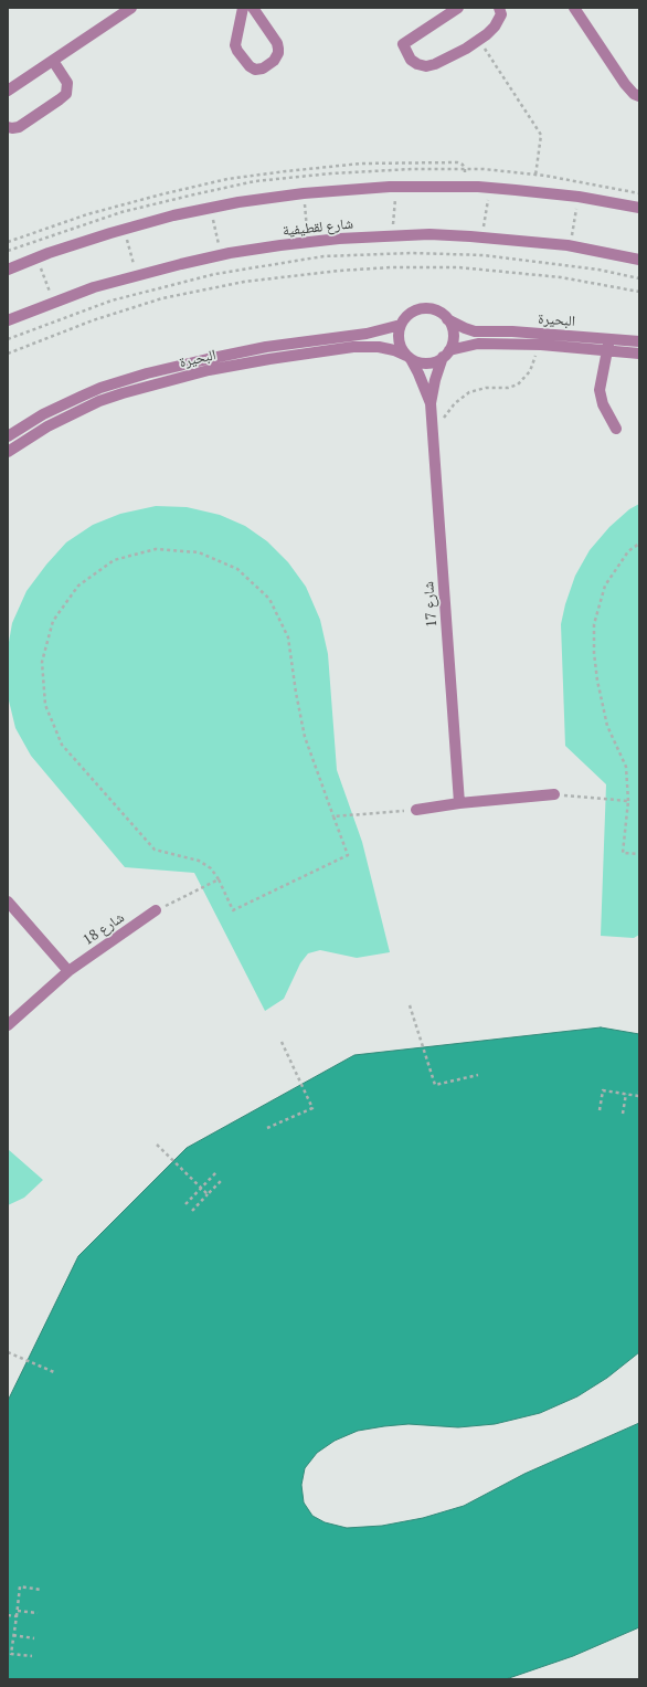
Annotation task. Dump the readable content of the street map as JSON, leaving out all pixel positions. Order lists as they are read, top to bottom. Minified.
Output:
{"streets":{"street":["شارع لقطيفية","البحيرة","شارع 17","شارع 18"]},"crossings":[["البحيرة","شارع 17"]]}
